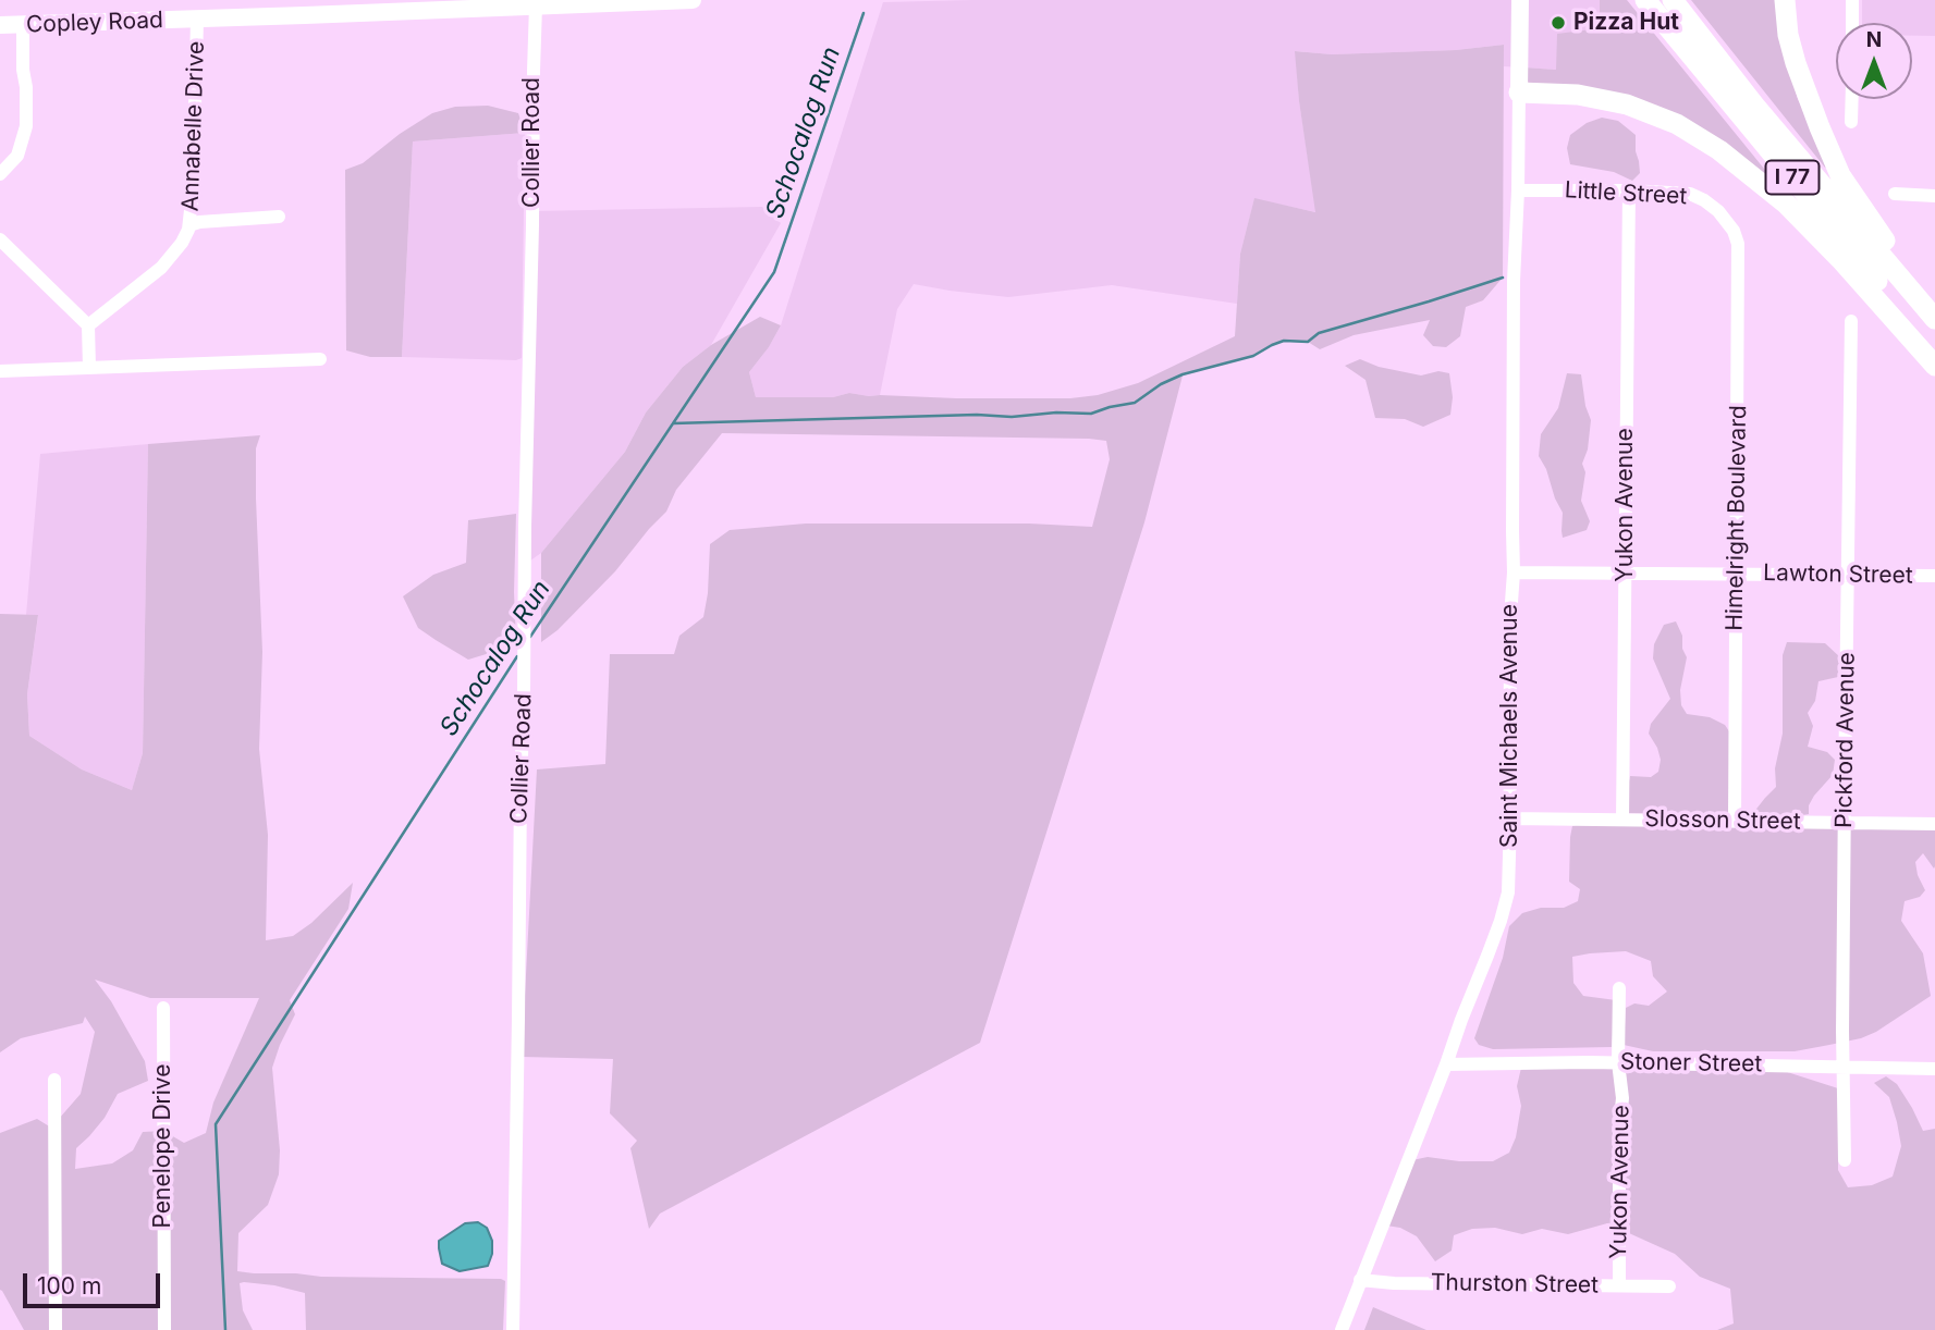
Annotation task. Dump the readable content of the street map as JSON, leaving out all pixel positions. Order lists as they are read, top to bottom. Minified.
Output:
{"streets":{"highway":["I 77"],"main road":["Copley Road"],"street":["Annabelle Drive","Collier Road","Little Street","Yukon Avenue","Himelright Boulevard","Lawton Street","Saint Michaels Avenue","Pickford Avenue","Slosson Street","Stoner Street","Penelope Drive","Thurston Street"]},"crossings":[["Copley Road","Annabelle Drive"],["Copley Road","Collier Road"],["Little Street","Yukon Avenue"],["Little Street","Himelright Boulevard"],["Little Street","Saint Michaels Avenue"],["Yukon Avenue","Lawton Street"],["Yukon Avenue","Slosson Street"],["Yukon Avenue","Stoner Street"],["Yukon Avenue","Thurston Street"],["Himelright Boulevard","Lawton Street"],["Himelright Boulevard","Slosson Street"],["Lawton Street","Saint Michaels Avenue"],["Lawton Street","Pickford Avenue"],["Saint Michaels Avenue","Slosson Street"],["Saint Michaels Avenue","Stoner Street"],["Saint Michaels Avenue","Thurston Street"],["Pickford Avenue","Slosson Street"],["Pickford Avenue","Stoner Street"]],"water":["Schocalog Run"],"places":["Pizza Hut"],"scale_bar":"100 m","north":"top"}
